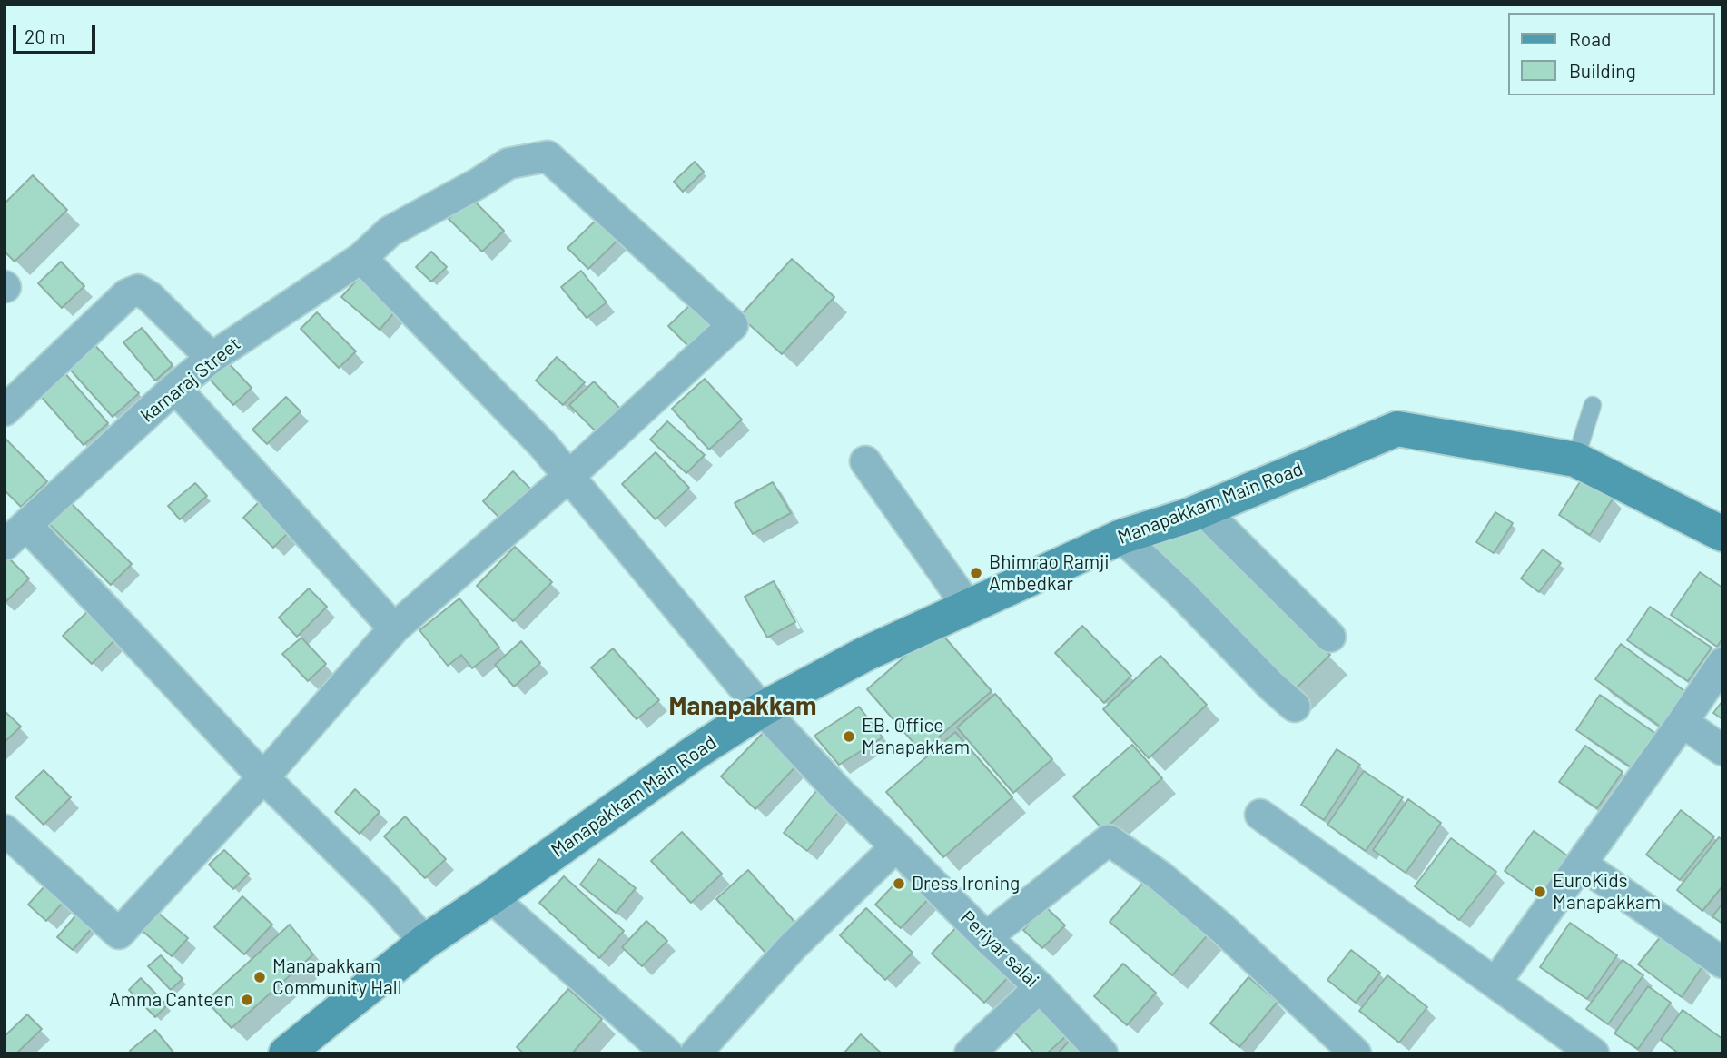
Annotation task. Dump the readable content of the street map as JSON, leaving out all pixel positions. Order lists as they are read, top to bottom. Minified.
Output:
{"streets":{"main road":["Manapakkam Main Road"],"street":["kamaraj Street","Periyar salai"]},"crossings":[["kamaraj Street","Periyar salai"],["Manapakkam Main Road","Periyar salai"]],"districts":["Manapakkam"],"places":["Bhimrao Ramji Ambedkar","EB. Office Manapakkam","Dress Ironing","EuroKids Manapakkam","Manapakkam Community Hall","Amma Canteen"],"legend":["Road","Building"],"scale_bar":"20 m"}
